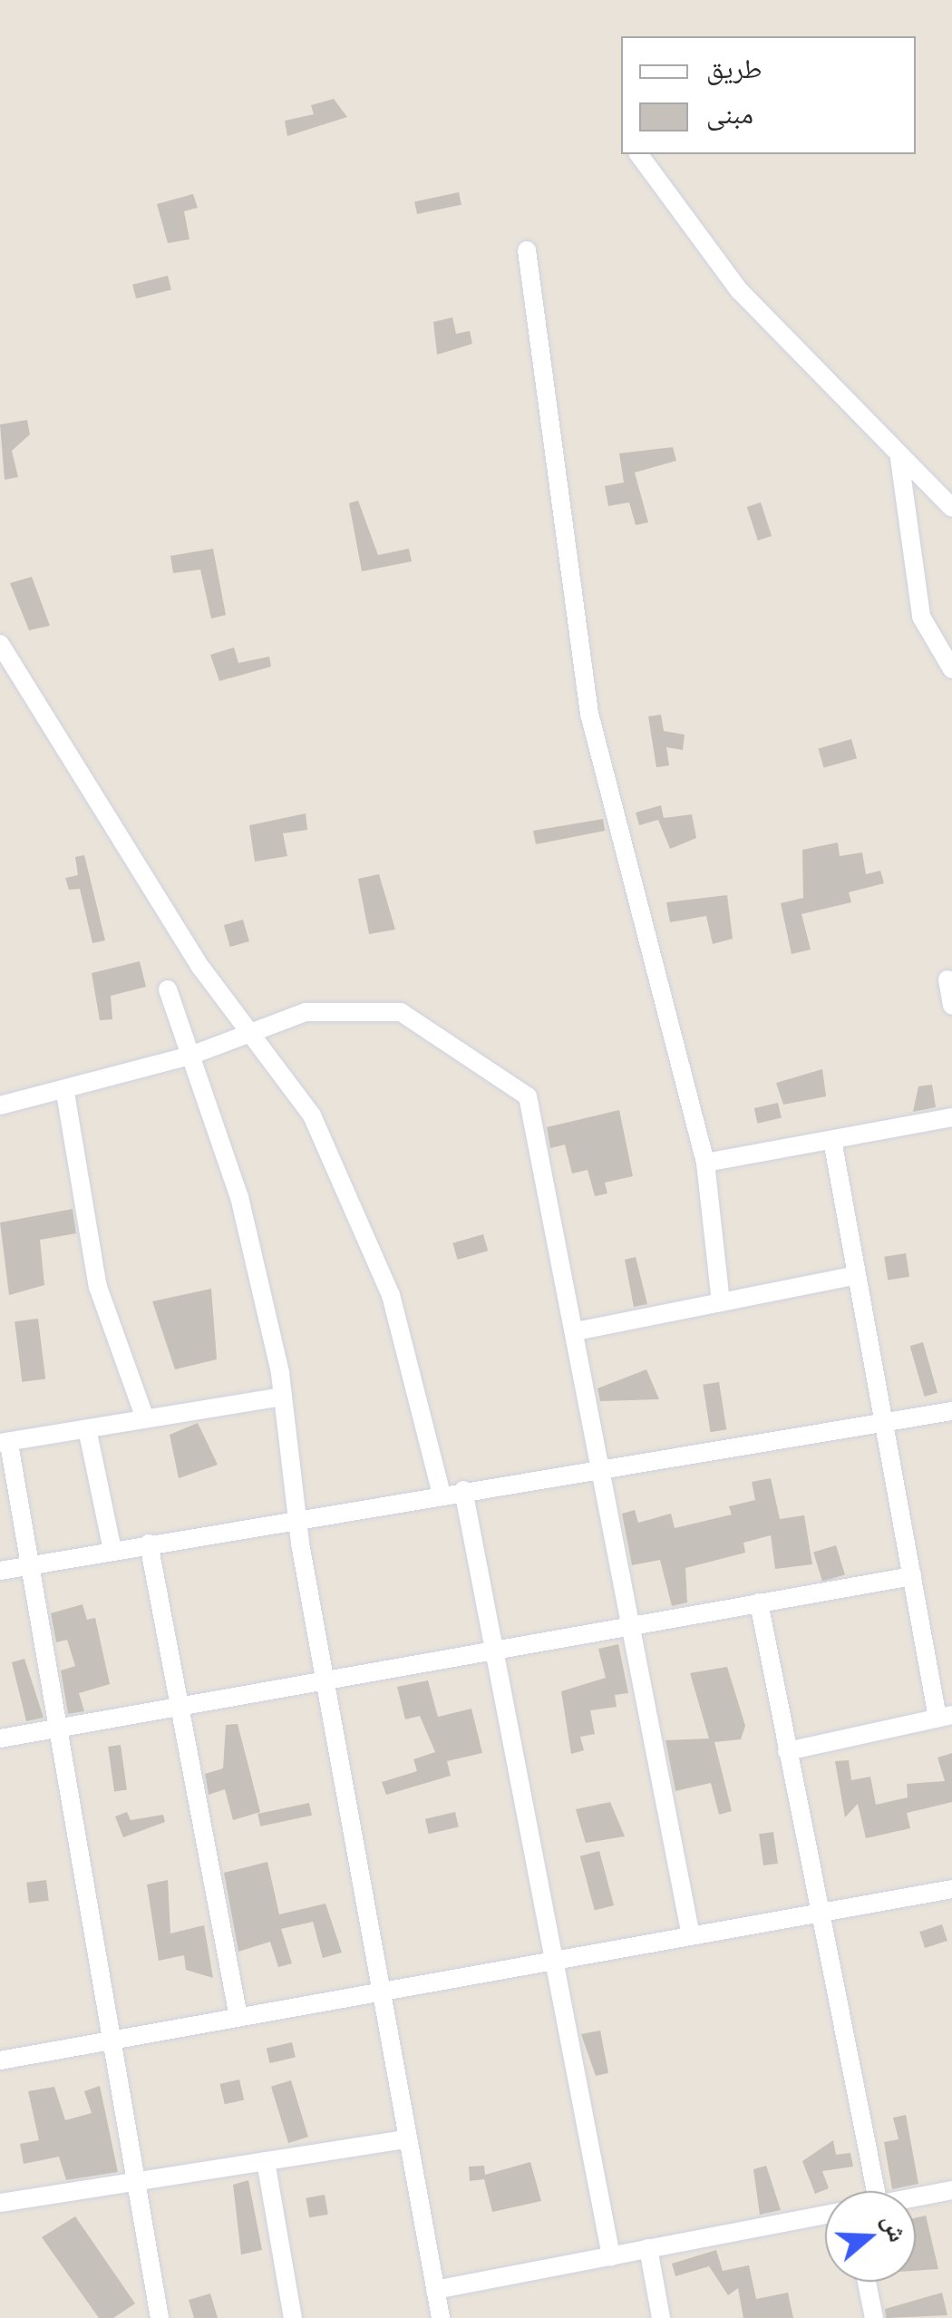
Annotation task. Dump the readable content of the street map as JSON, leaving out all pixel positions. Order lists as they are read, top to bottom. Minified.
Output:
{"legend":["طريق","مبنى"],"north":"right"}
